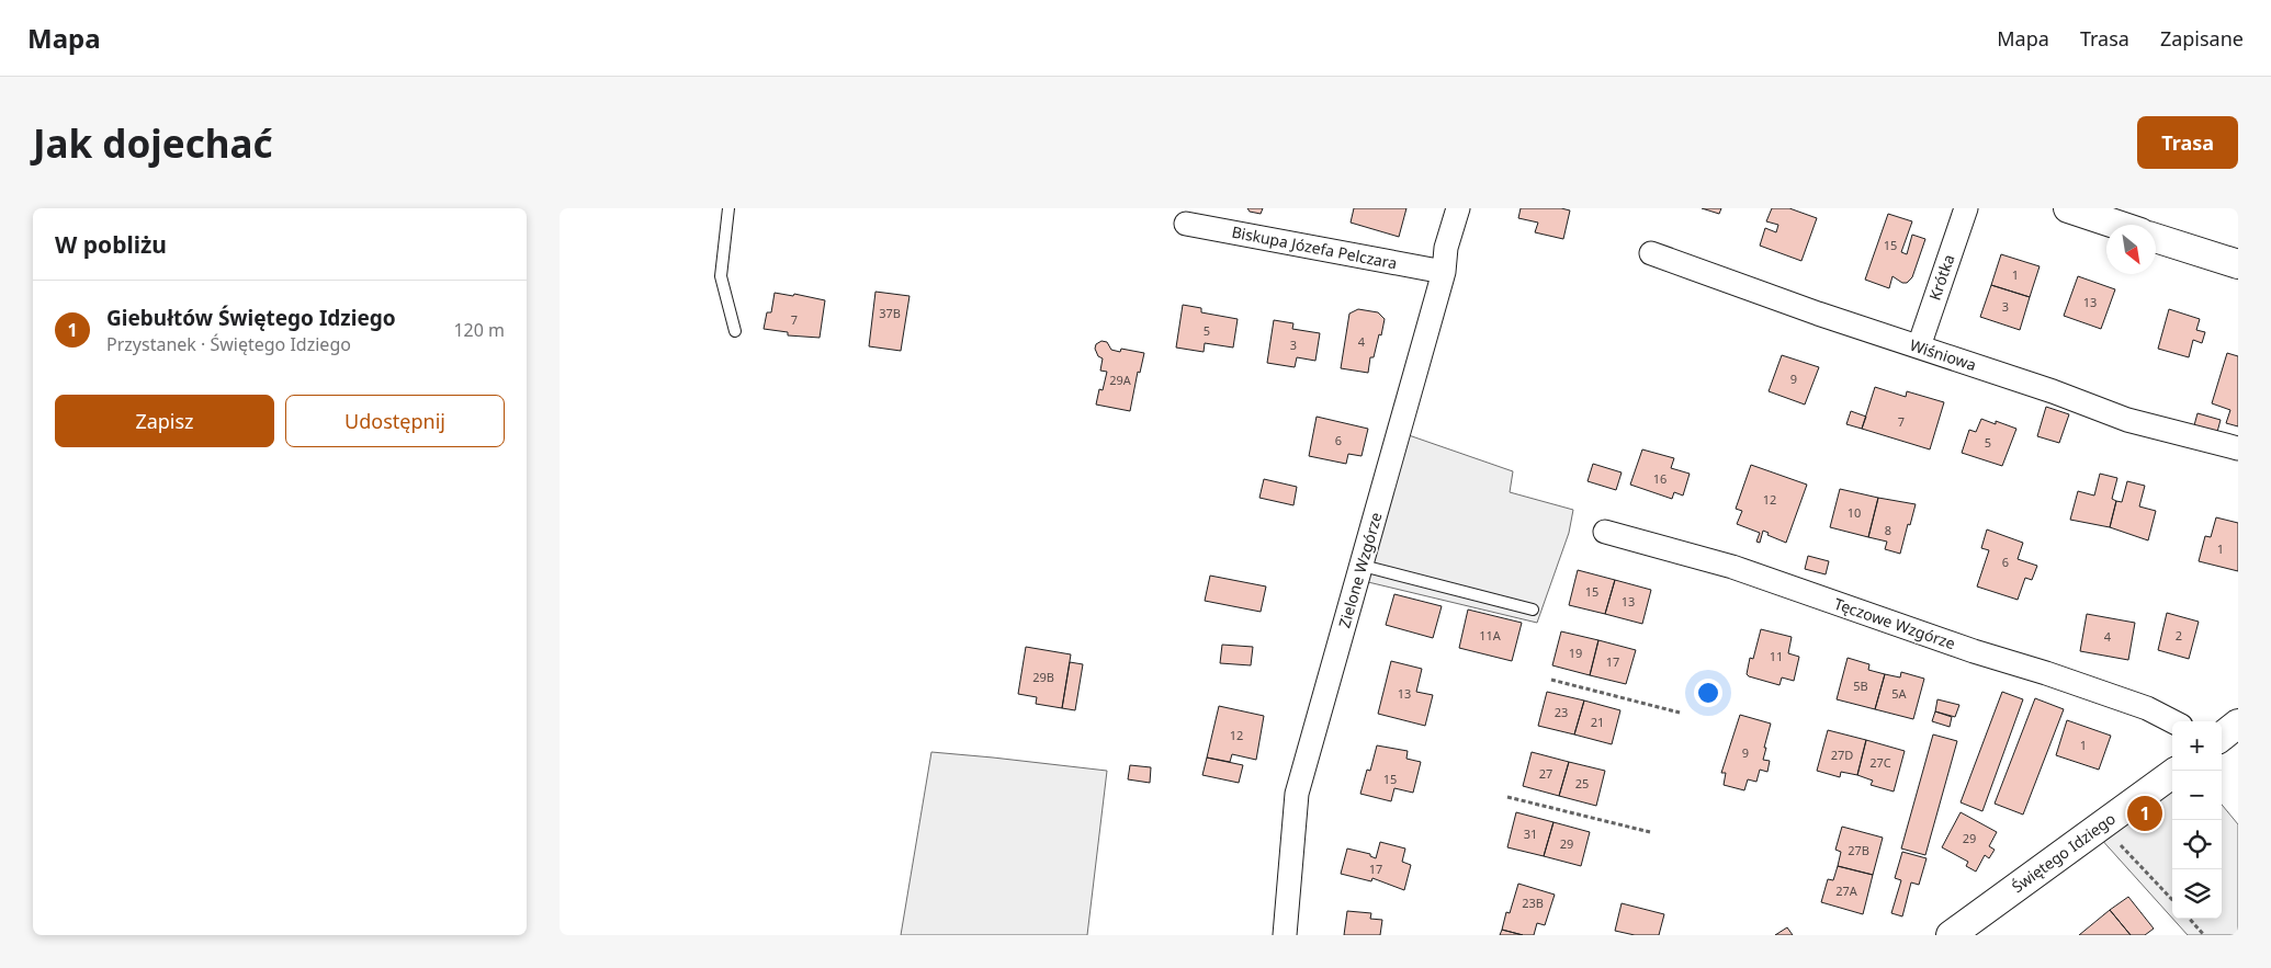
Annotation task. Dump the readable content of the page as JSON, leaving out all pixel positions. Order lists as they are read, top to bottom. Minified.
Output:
{"streets":{"street":["Biskupa Józefa Pelczara","Krótka","Wiśniowa","Zielone Wzgórze","Tęczowe Wzgórze","Świętego Idziego"]},"crossings":[["Biskupa Józefa Pelczara","Zielone Wzgórze"],["Krótka","Wiśniowa"]],"house_numbers":["15","1","13","3","37B","7","5","4","3","9","29A","7","6","5","16","12","10","8","1","6","15","13","11A","2","4","19","11","17","29B","5B","13","5A","23","21","12","1","9","27D","27C","27","15","25","31","29","29","27B","17","27A","23B"],"north":"bottom right","page":{"header":"Mapa","nav":["Mapa","Trasa","Zapisane"],"buttons":["Trasa",["Zapisz","Udostępnij"]],"title":"Jak dojechać","heading":"W pobliżu","list":[{"mark":"1","name":"Giebułtów Świętego Idziego","note":"Przystanek · Świętego Idziego","value":"120 m"}],"map_buttons":["+","−"],"pins":"1"}}
